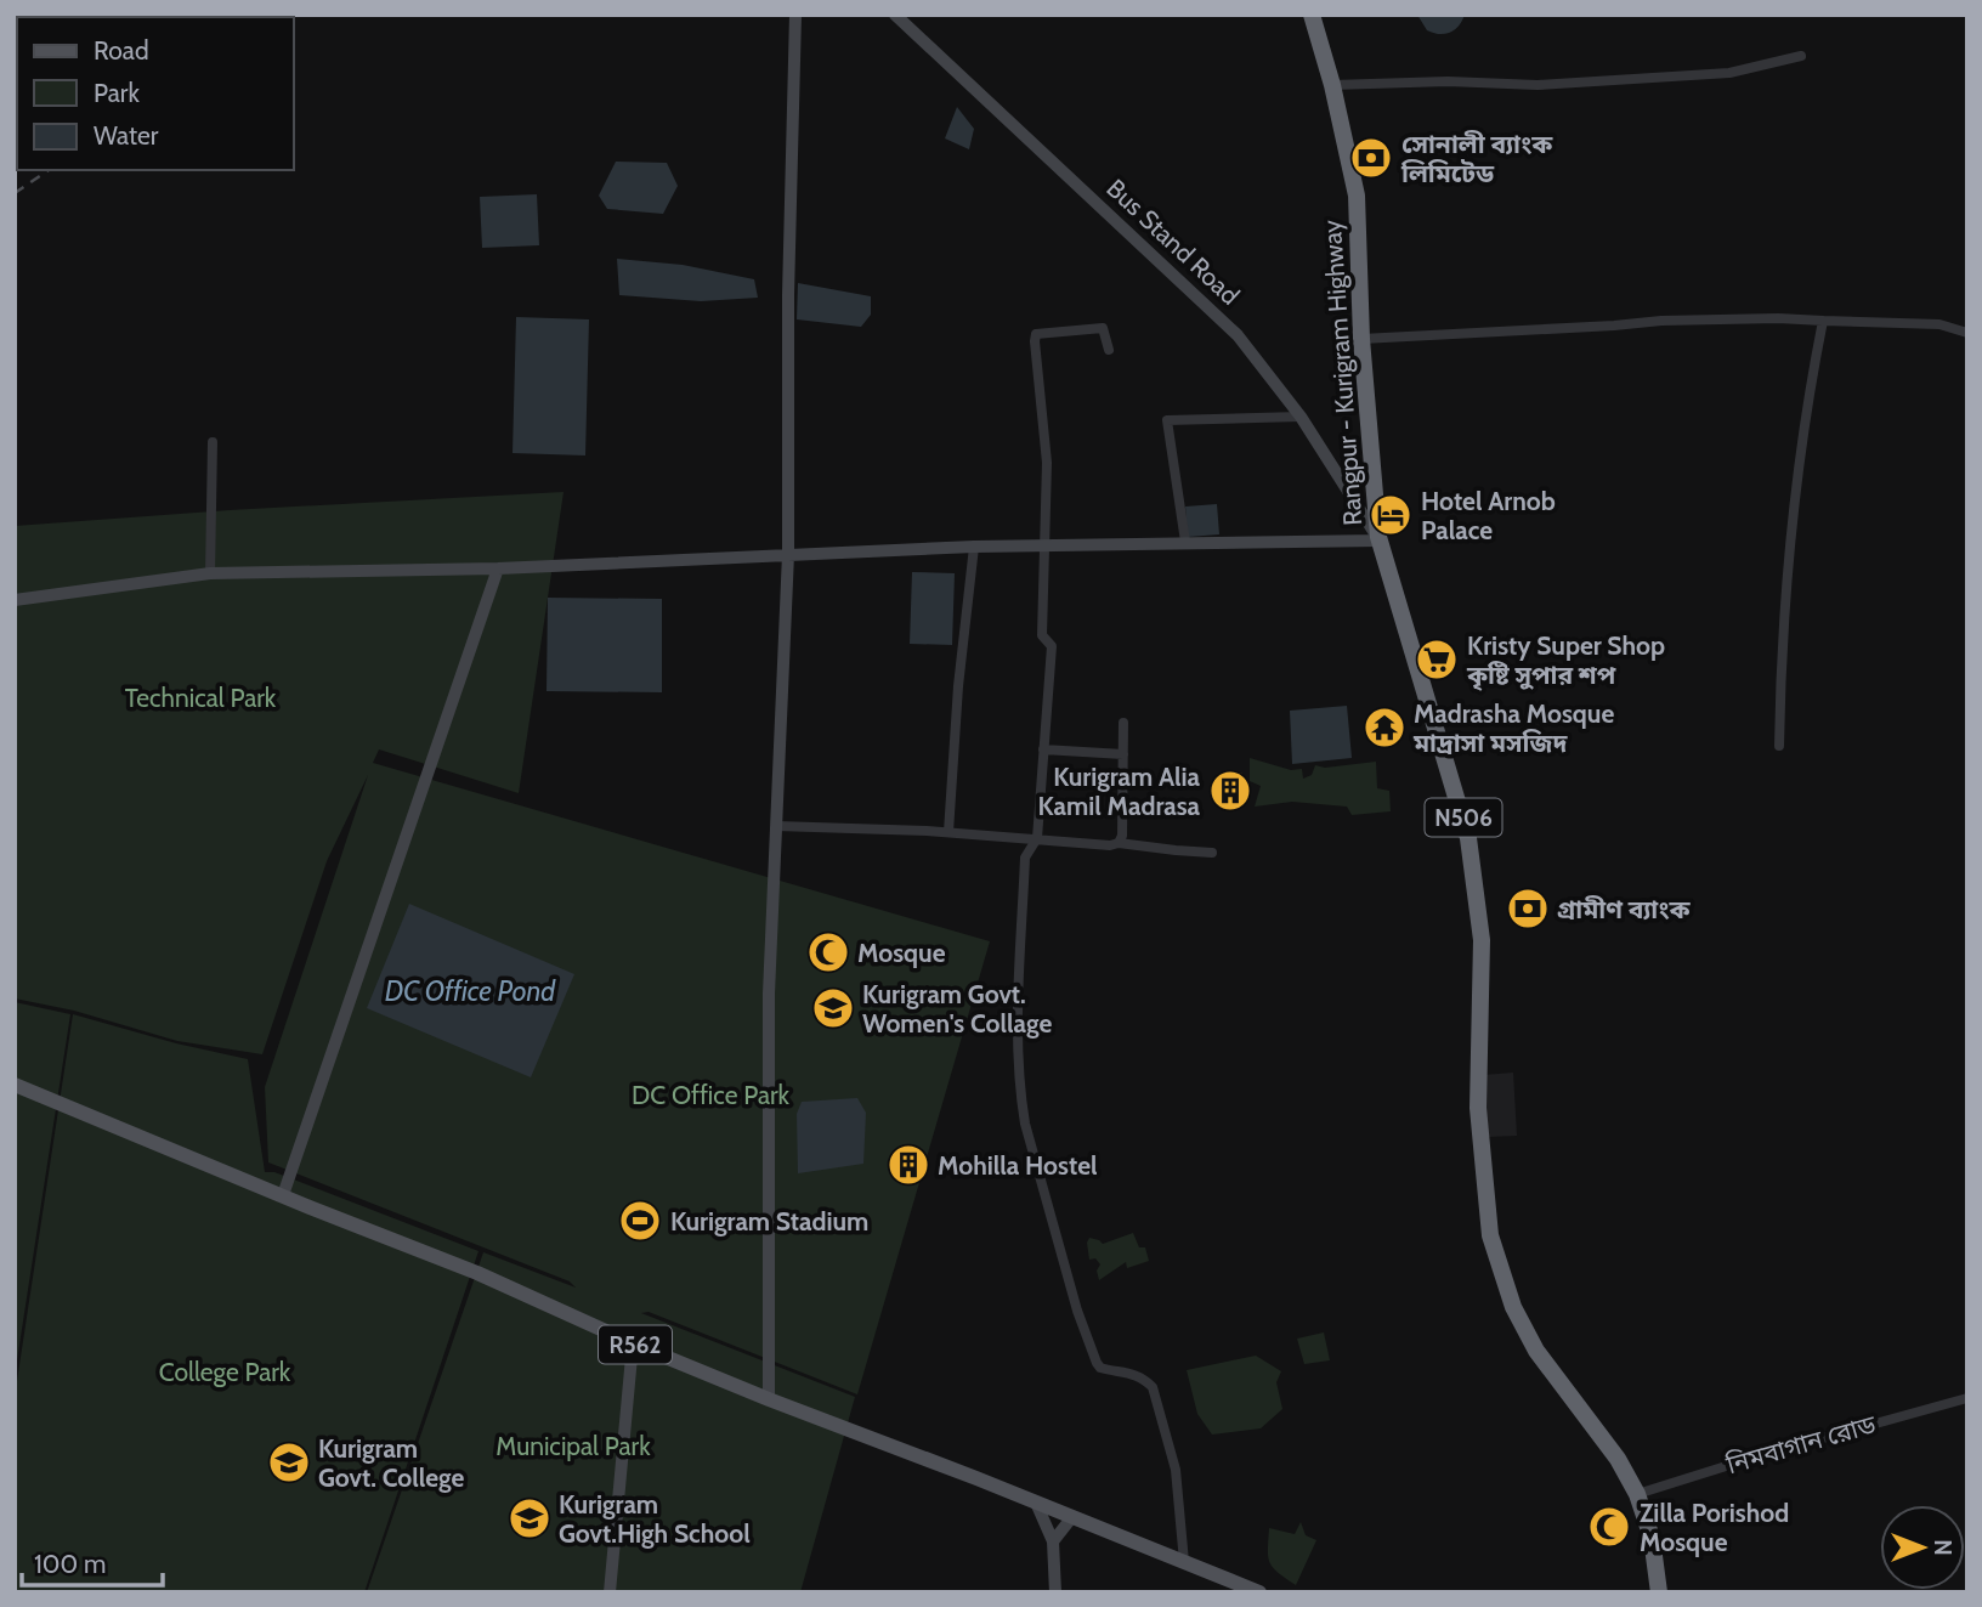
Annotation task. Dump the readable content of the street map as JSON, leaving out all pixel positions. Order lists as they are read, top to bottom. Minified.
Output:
{"streets":{"highway":["Rangpur - Kurigram Highway","N506"],"main road":["R562"],"street":["Bus Stand Road","নিমবাগান রোড"]},"crossings":[["Bus Stand Road","Rangpur - Kurigram Highway"],["Rangpur - Kurigram Highway","নিমবাগান রোড"]],"water":["DC Office Pond"],"parks":["Technical Park","DC Office Park","College Park","Municipal Park"],"places":{"bank":["সোনালী ব্যাংক লিমিটেড","গ্রামীণ ব্যাংক"],"hotel":["Hotel Arnob Palace"],"supermarket":["Kristy Super Shop কৃষ্টি সুপার শপ"],"temple":["Madrasha Mosque মাদ্রাসা মসজিদ"],"building":["Kurigram Alia Kamil Madrasa","Mohilla Hostel"],"mosque":["Mosque","Zilla Porishod Mosque"],"school or university":["Kurigram Govt. Women's Collage","Kurigram Govt. College","Kurigram Govt.High School"],"sports":["Kurigram Stadium"]},"legend":["Road","Park","Water"],"scale_bar":"100 m","north":"right"}
